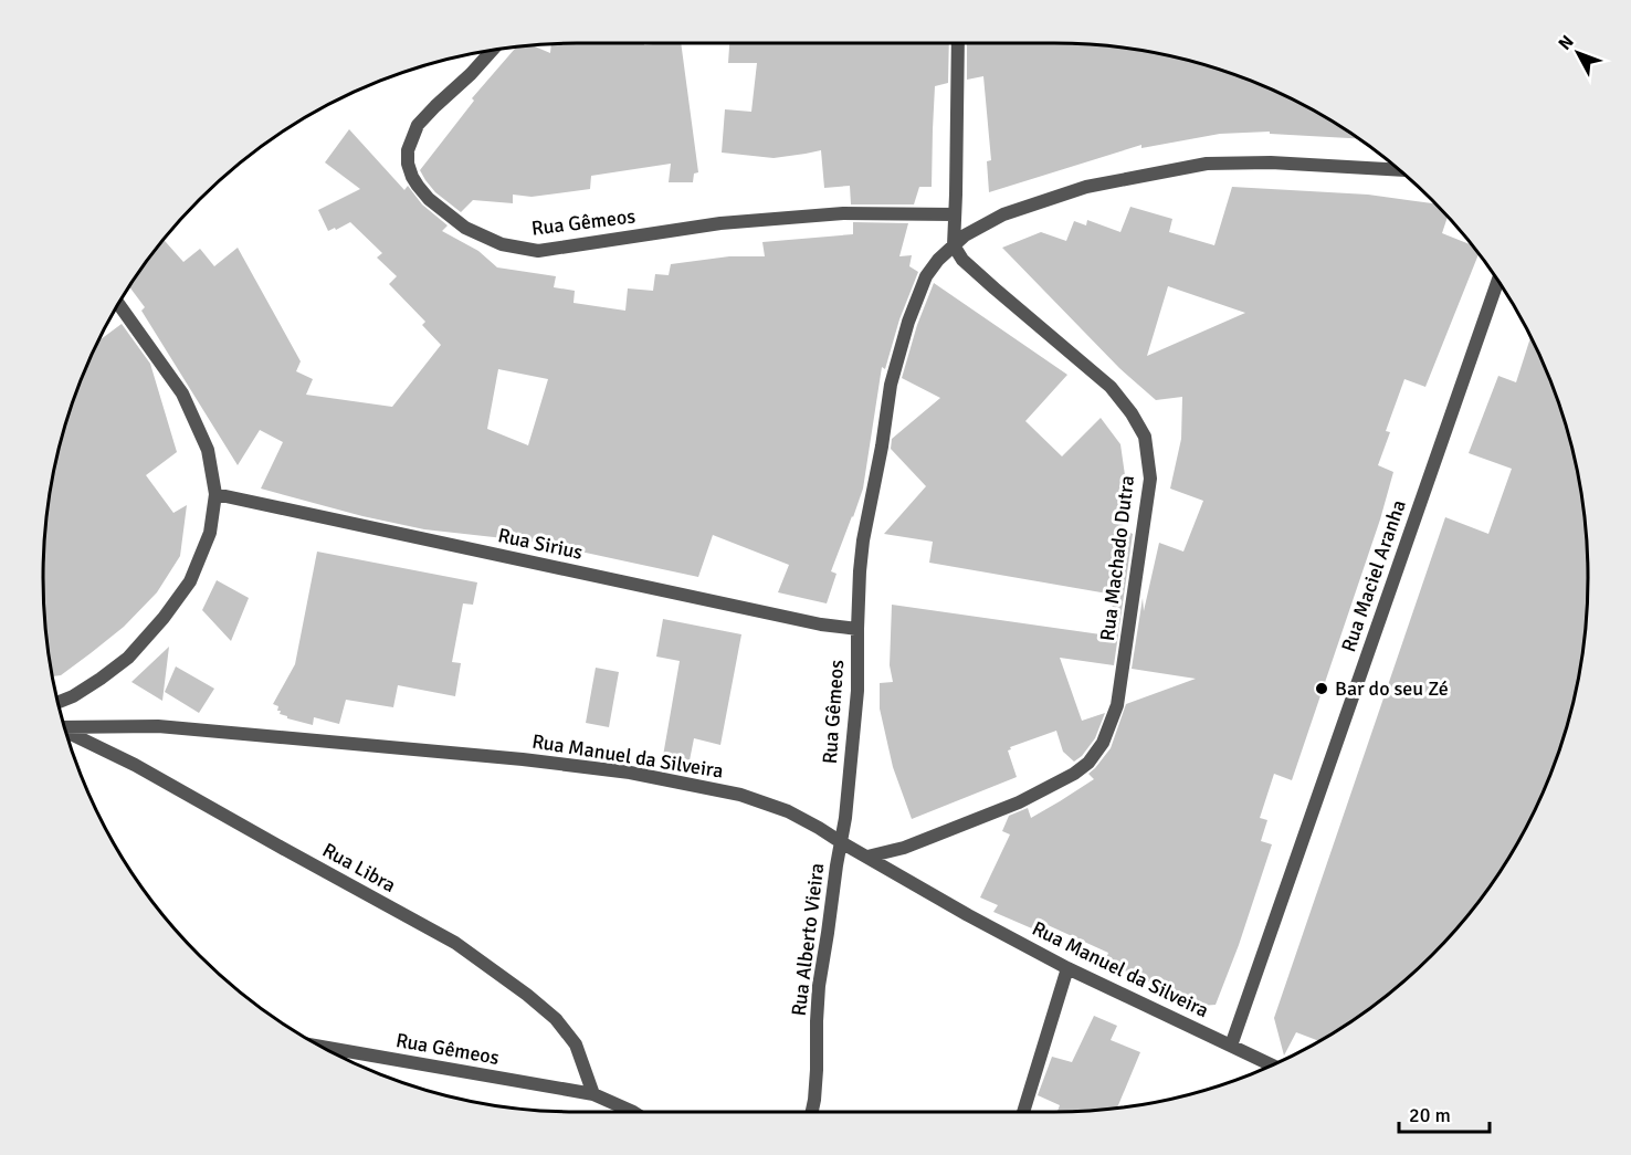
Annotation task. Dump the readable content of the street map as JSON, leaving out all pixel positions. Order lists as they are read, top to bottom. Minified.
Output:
{"streets":{"street":["Rua Gêmeos","Rua Sirius","Rua Machado Dutra","Rua Maciel Aranha","Rua Manuel da Silveira","Rua Libra","Rua Alberto Vieira"]},"crossings":[["Rua Gêmeos","Rua Sirius"],["Rua Gêmeos","Rua Machado Dutra"],["Rua Gêmeos","Rua Manuel da Silveira"],["Rua Gêmeos","Rua Libra"],["Rua Gêmeos","Rua Alberto Vieira"],["Rua Machado Dutra","Rua Manuel da Silveira"],["Rua Maciel Aranha","Rua Manuel da Silveira"],["Rua Manuel da Silveira","Rua Alberto Vieira"]],"places":["Bar do seu Zé"],"scale_bar":"20 m","north":"top left"}
